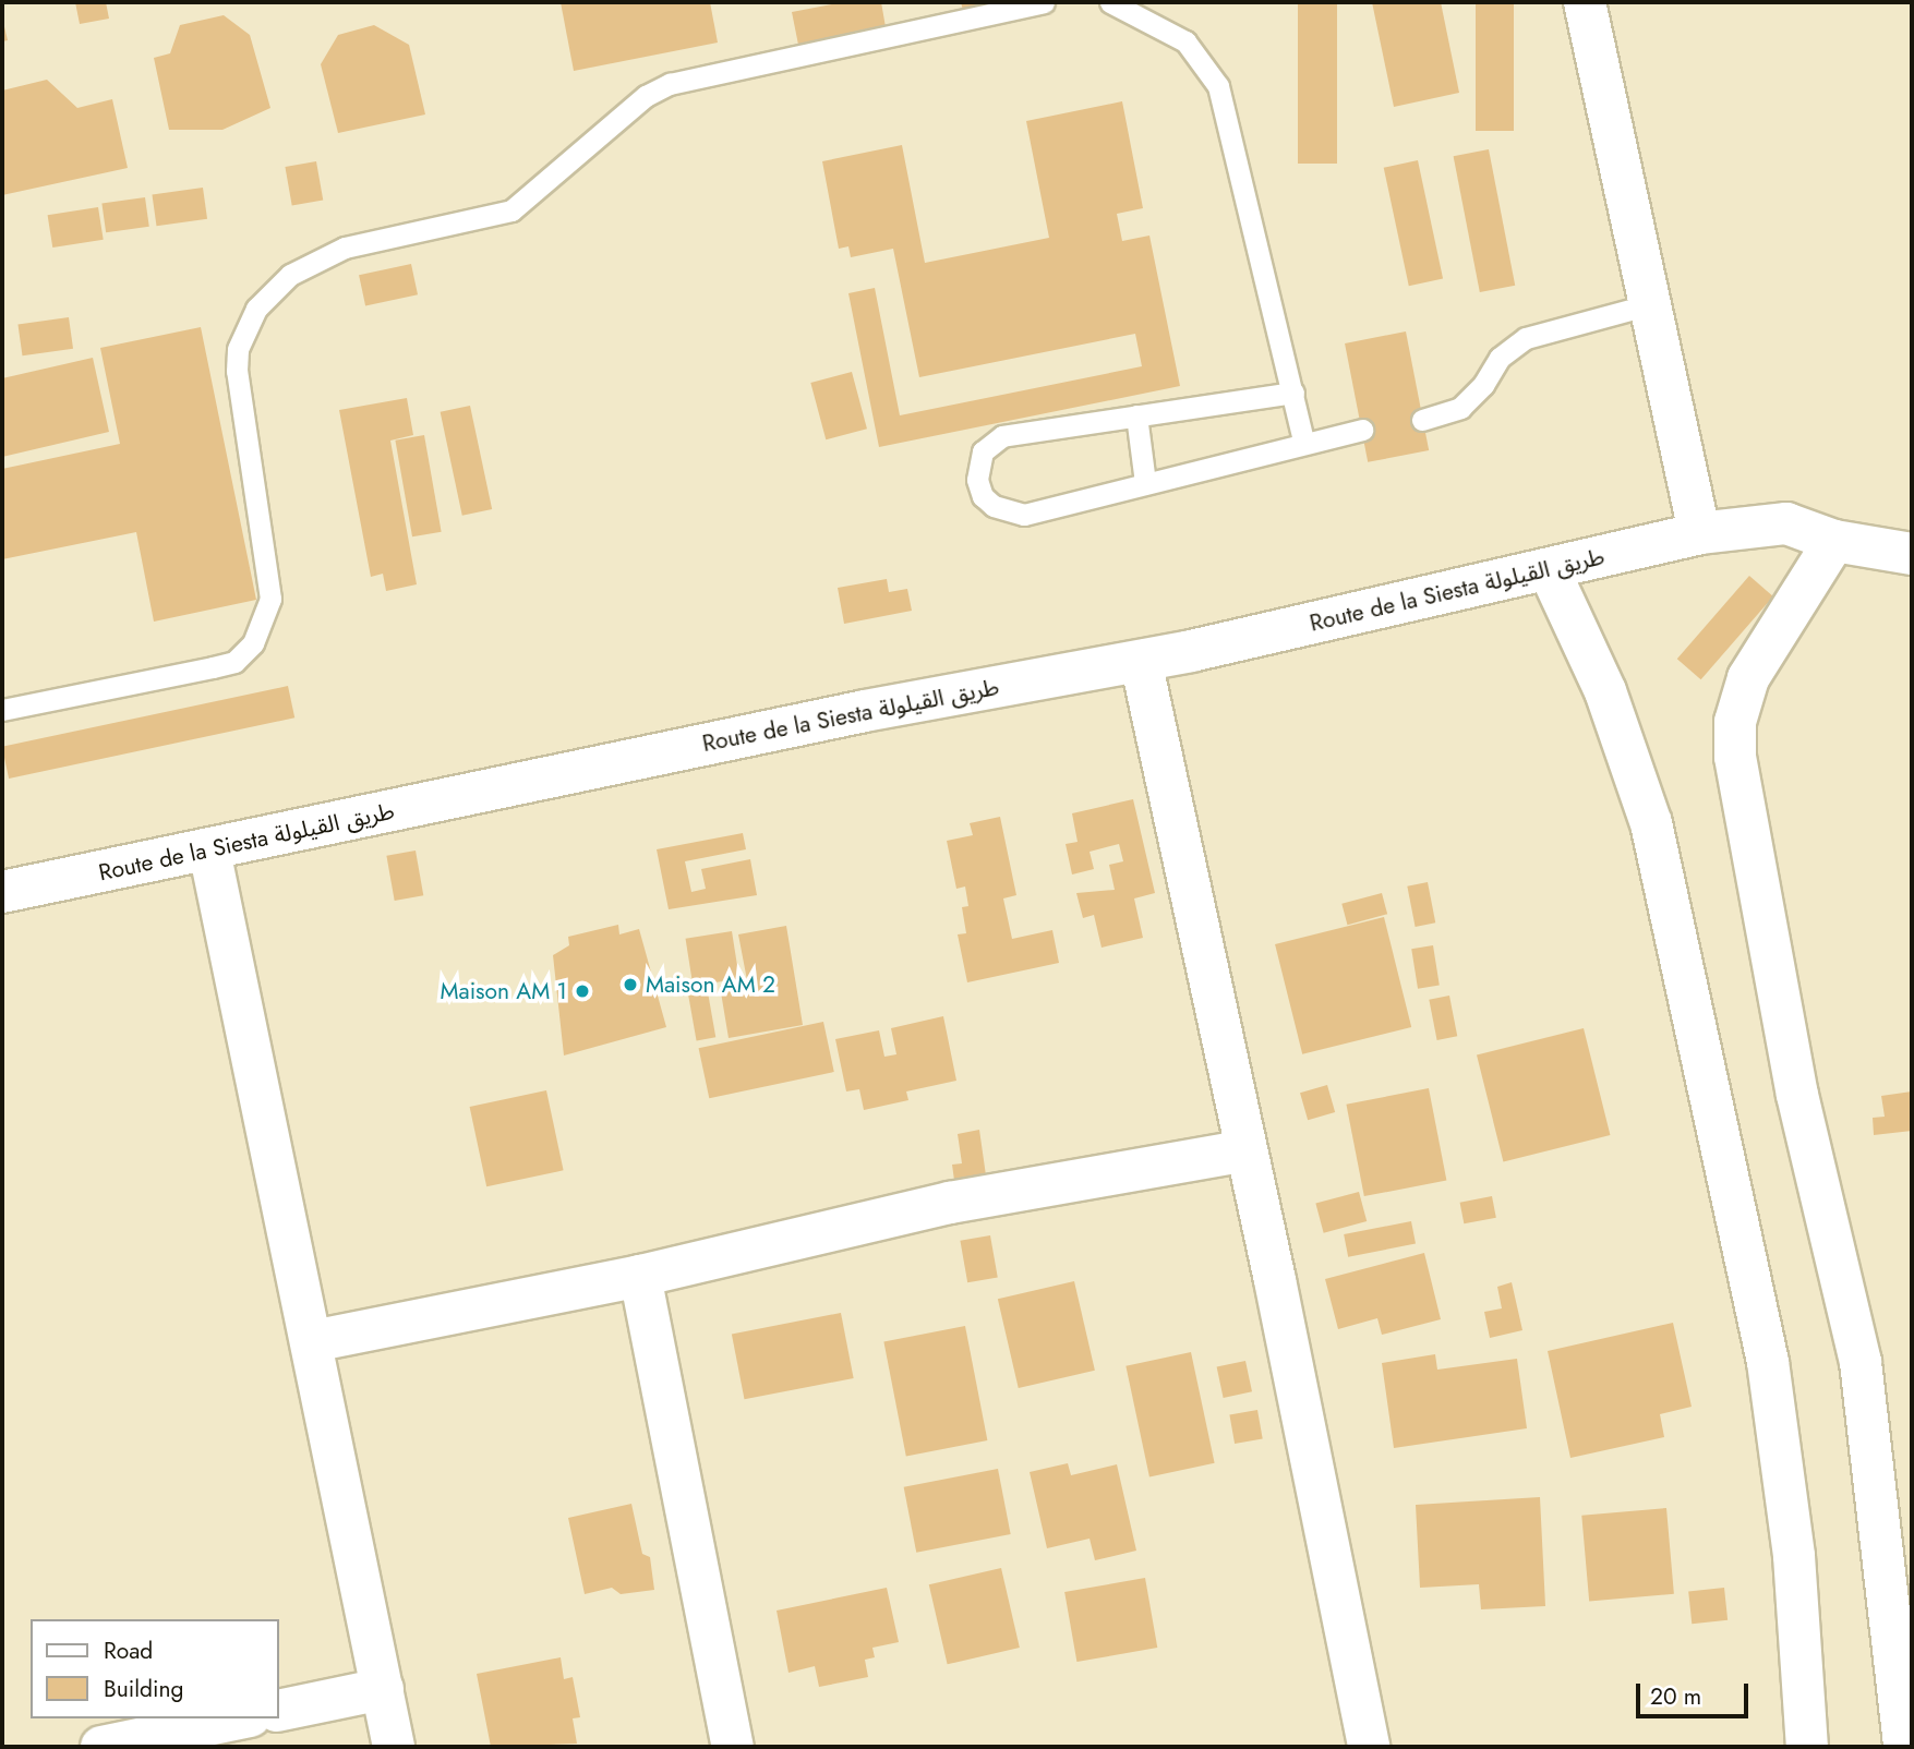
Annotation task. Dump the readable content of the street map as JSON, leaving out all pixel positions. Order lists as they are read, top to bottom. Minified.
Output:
{"streets":{"street":["Route de la Siesta طريق القيلولة"]},"places":["Maison AM 2","Maison AM 1"],"legend":["Road","Building"],"scale_bar":"20 m"}
